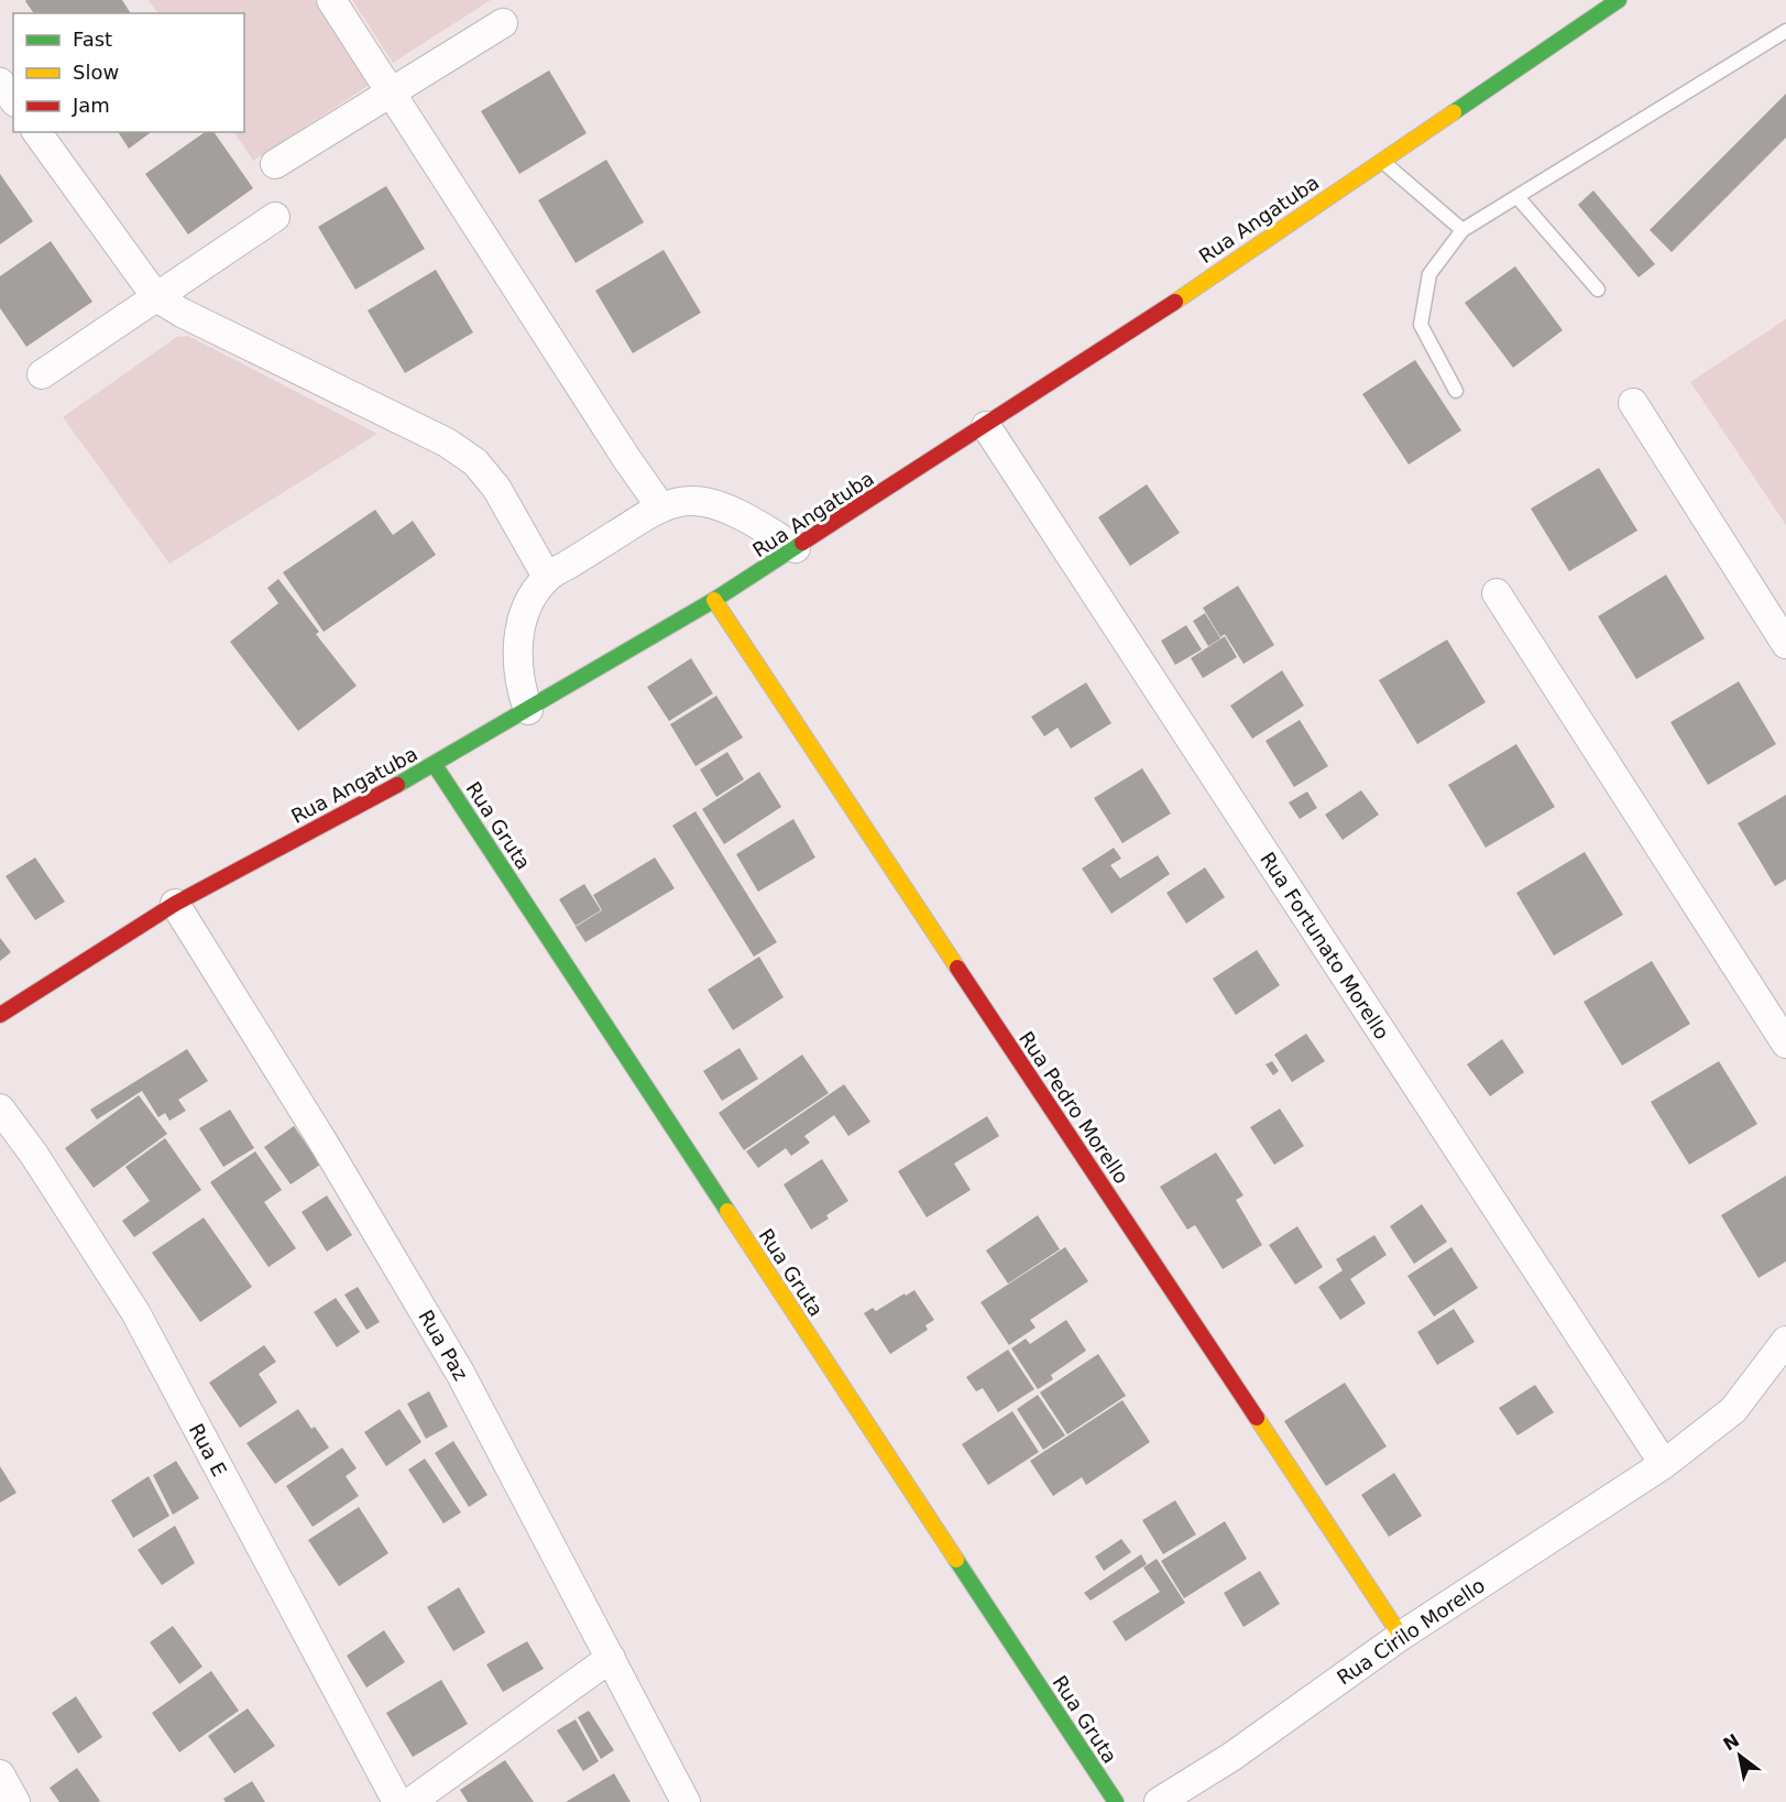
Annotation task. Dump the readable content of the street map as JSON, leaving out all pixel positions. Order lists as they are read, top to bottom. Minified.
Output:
{"streets":{"street":["Rua Angatuba","Rua Gruta","Rua Fortunato Morello","Rua Pedro Morello","Rua Paz","Rua E","Rua Cirilo Morello"]},"crossings":[["Rua Angatuba","Rua Gruta"],["Rua Angatuba","Rua Fortunato Morello"],["Rua Angatuba","Rua Pedro Morello"],["Rua Angatuba","Rua Paz"],["Rua Fortunato Morello","Rua Cirilo Morello"],["Rua Pedro Morello","Rua Cirilo Morello"]],"legend":["Fast","Slow","Jam"],"north":"top left"}
